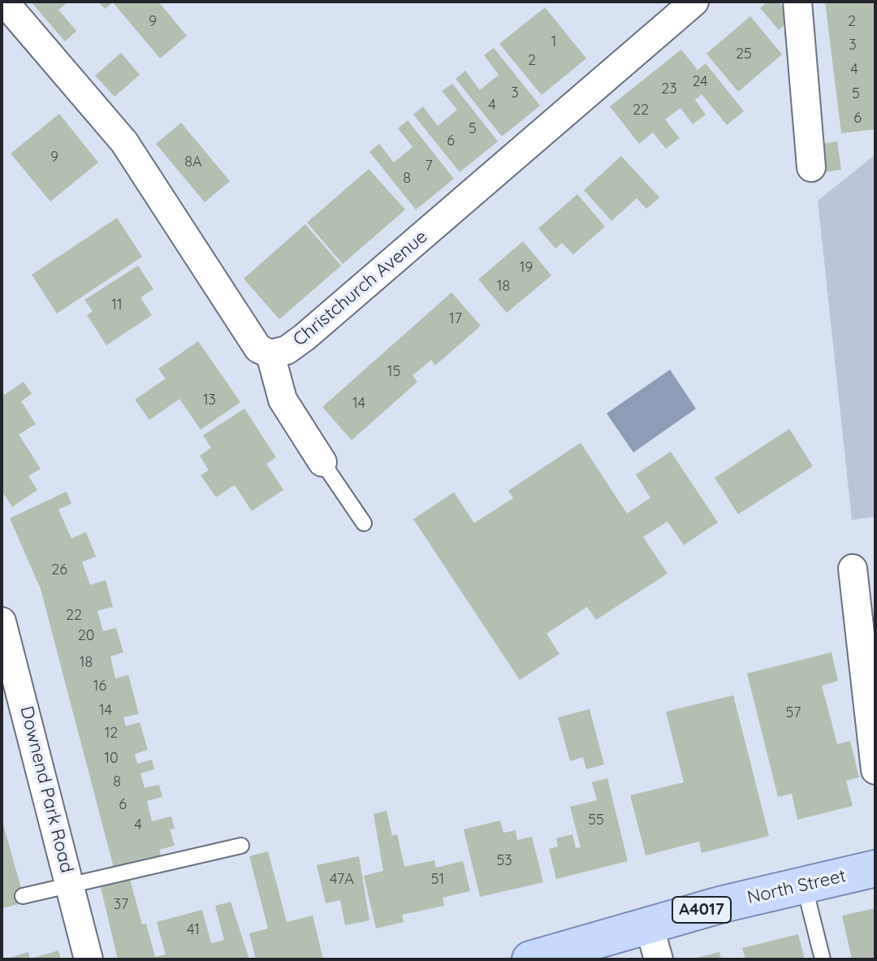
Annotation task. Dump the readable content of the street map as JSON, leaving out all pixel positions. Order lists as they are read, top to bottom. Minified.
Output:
{"streets":{"main road":["North Street","A4017"],"street":["Christchurch Avenue","Downend Park Road"]},"house_numbers":["9","2","1","3","25","2","4","24","23","3","5","4","22","6","5","6","9","8A","7","8","19","18","11","17","15","13","14","26","22","20","18","16","14","57","12","10","8","6","55","4","53","47A","51","37","41"]}
